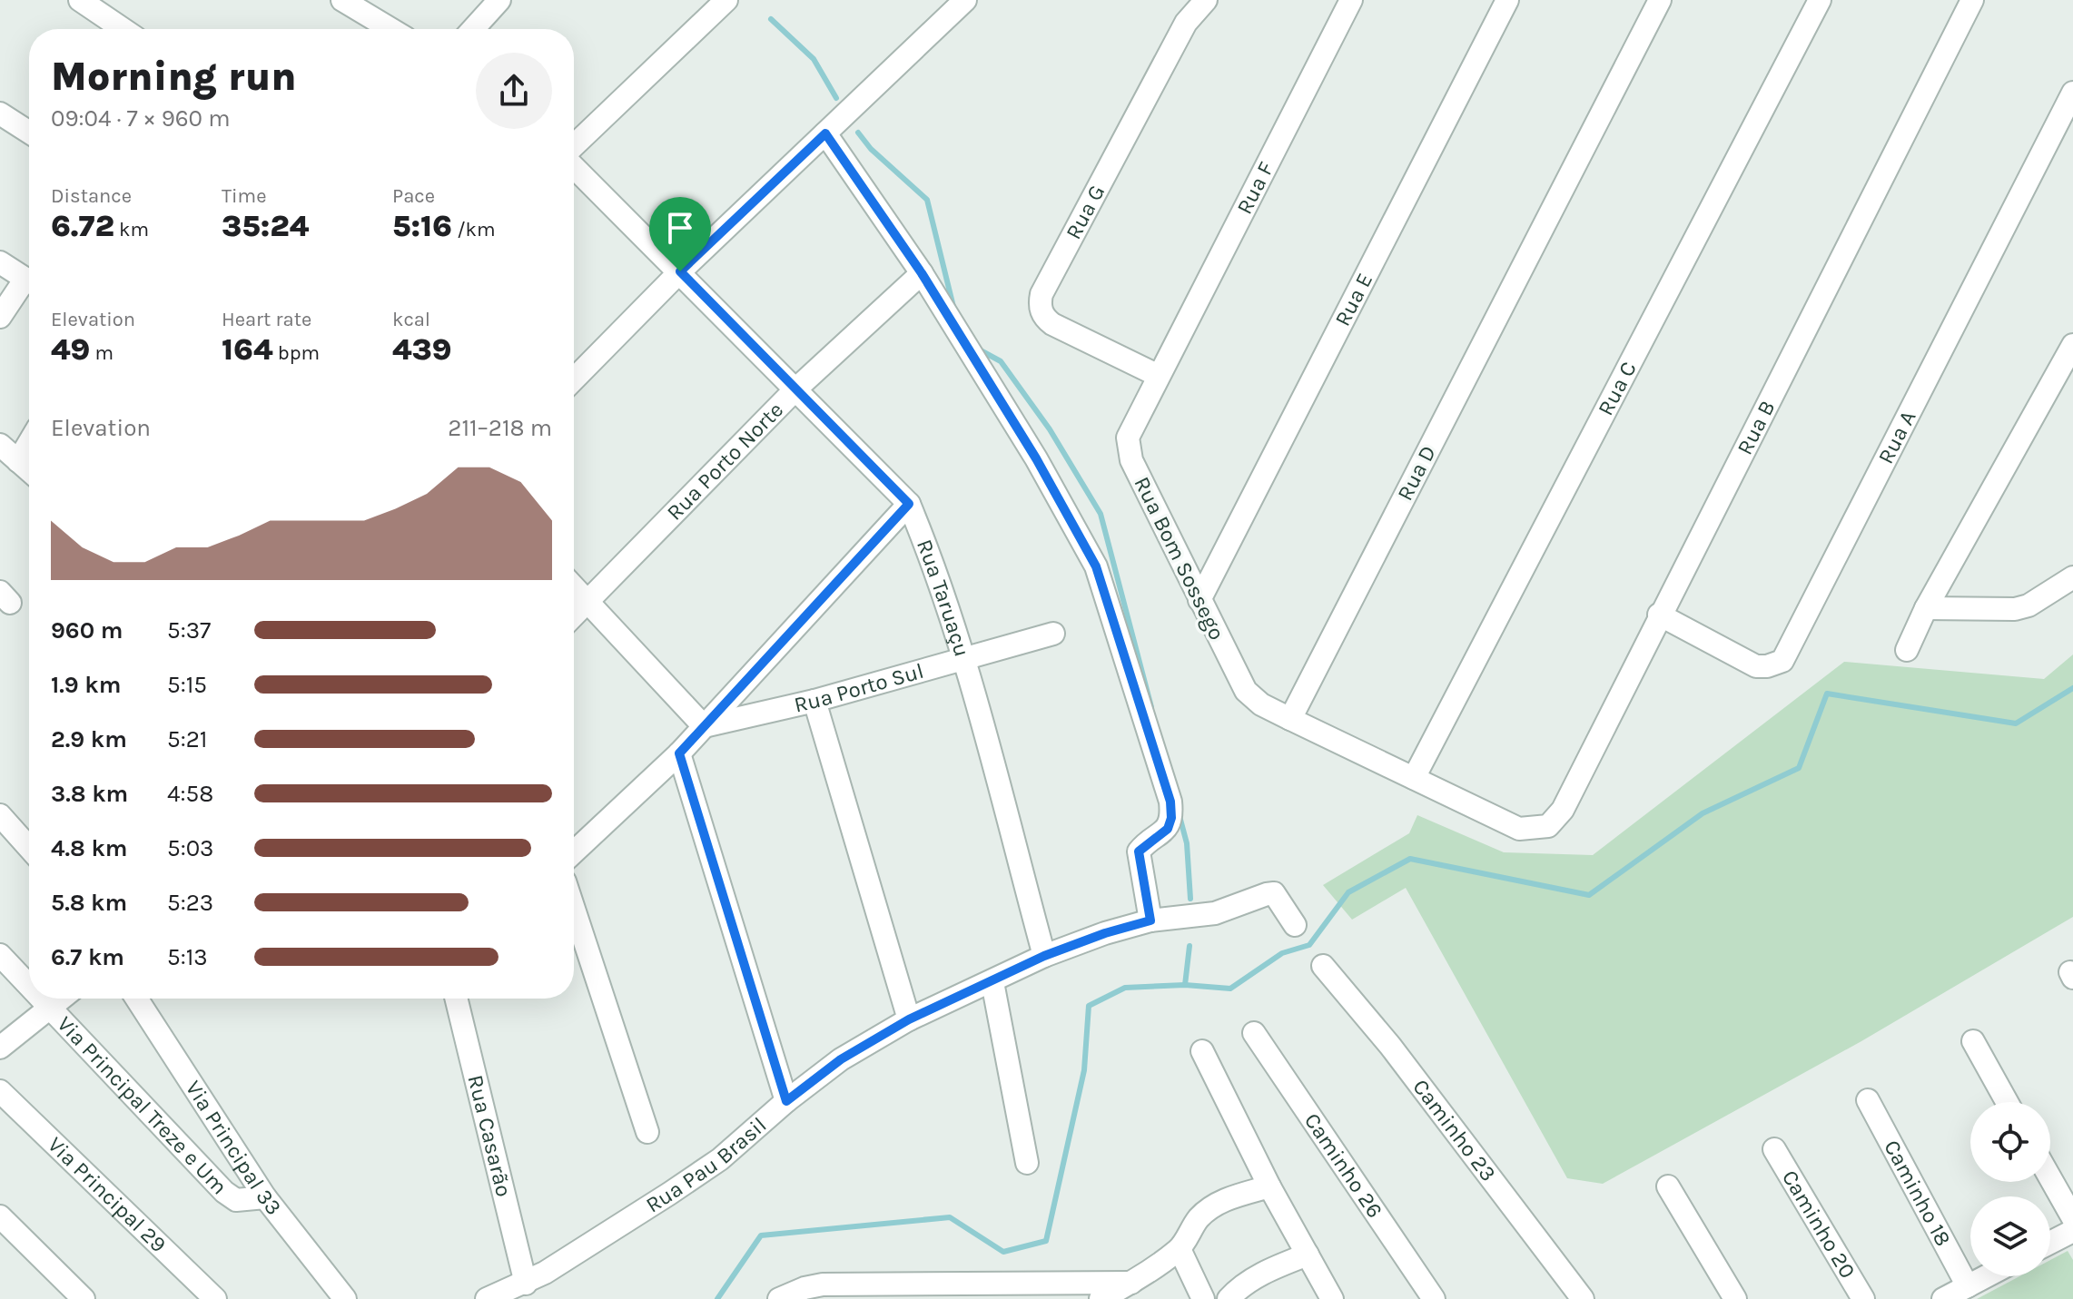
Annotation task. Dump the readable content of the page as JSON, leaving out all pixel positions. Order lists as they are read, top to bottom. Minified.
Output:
{"streets":{"street":["Rua F","Rua G","Rua E","Rua C","Rua B","Rua A","Rua Porto Norte","Rua D","Rua Bom Sossego","Rua Taruaçu","Rua Porto Sul","Via Principal Treze e Um","Caminho 23","Rua Casarão","Via Principal 33","Rua Pau Brasil","Caminho 26","Caminho 18","Via Principal 29","Caminho 20"]},"crossings":[["Rua F","Rua G"],["Rua F","Rua Bom Sossego"],["Rua G","Rua Bom Sossego"],["Rua E","Rua Bom Sossego"],["Rua C","Rua B"],["Rua B","Rua A"],["Rua Porto Norte","Rua Taruaçu"],["Rua D","Rua Bom Sossego"],["Rua Taruaçu","Rua Porto Sul"],["Rua Taruaçu","Rua Pau Brasil"],["Via Principal Treze e Um","Via Principal 33"],["Rua Casarão","Rua Pau Brasil"]],"page":{"heading":["Morning run","09:04 · 7 × 960 m"],"stats":[["Distance","6.72 km"],["Time","35:24"],["Pace","5:16 /km"],["Elevation","49 m"],["Heart rate","164 bpm"],["kcal","439"]],"chart":["Elevation","211–218 m"],"list":[{"name":"960 m","note":"5:37"},{"name":"1.9 km","note":"5:15"},{"name":"2.9 km","note":"5:21"},{"name":"3.8 km","note":"4:58"},{"name":"4.8 km","note":"5:03"},{"name":"5.8 km","note":"5:23"},{"name":"6.7 km","note":"5:13"}]}}
